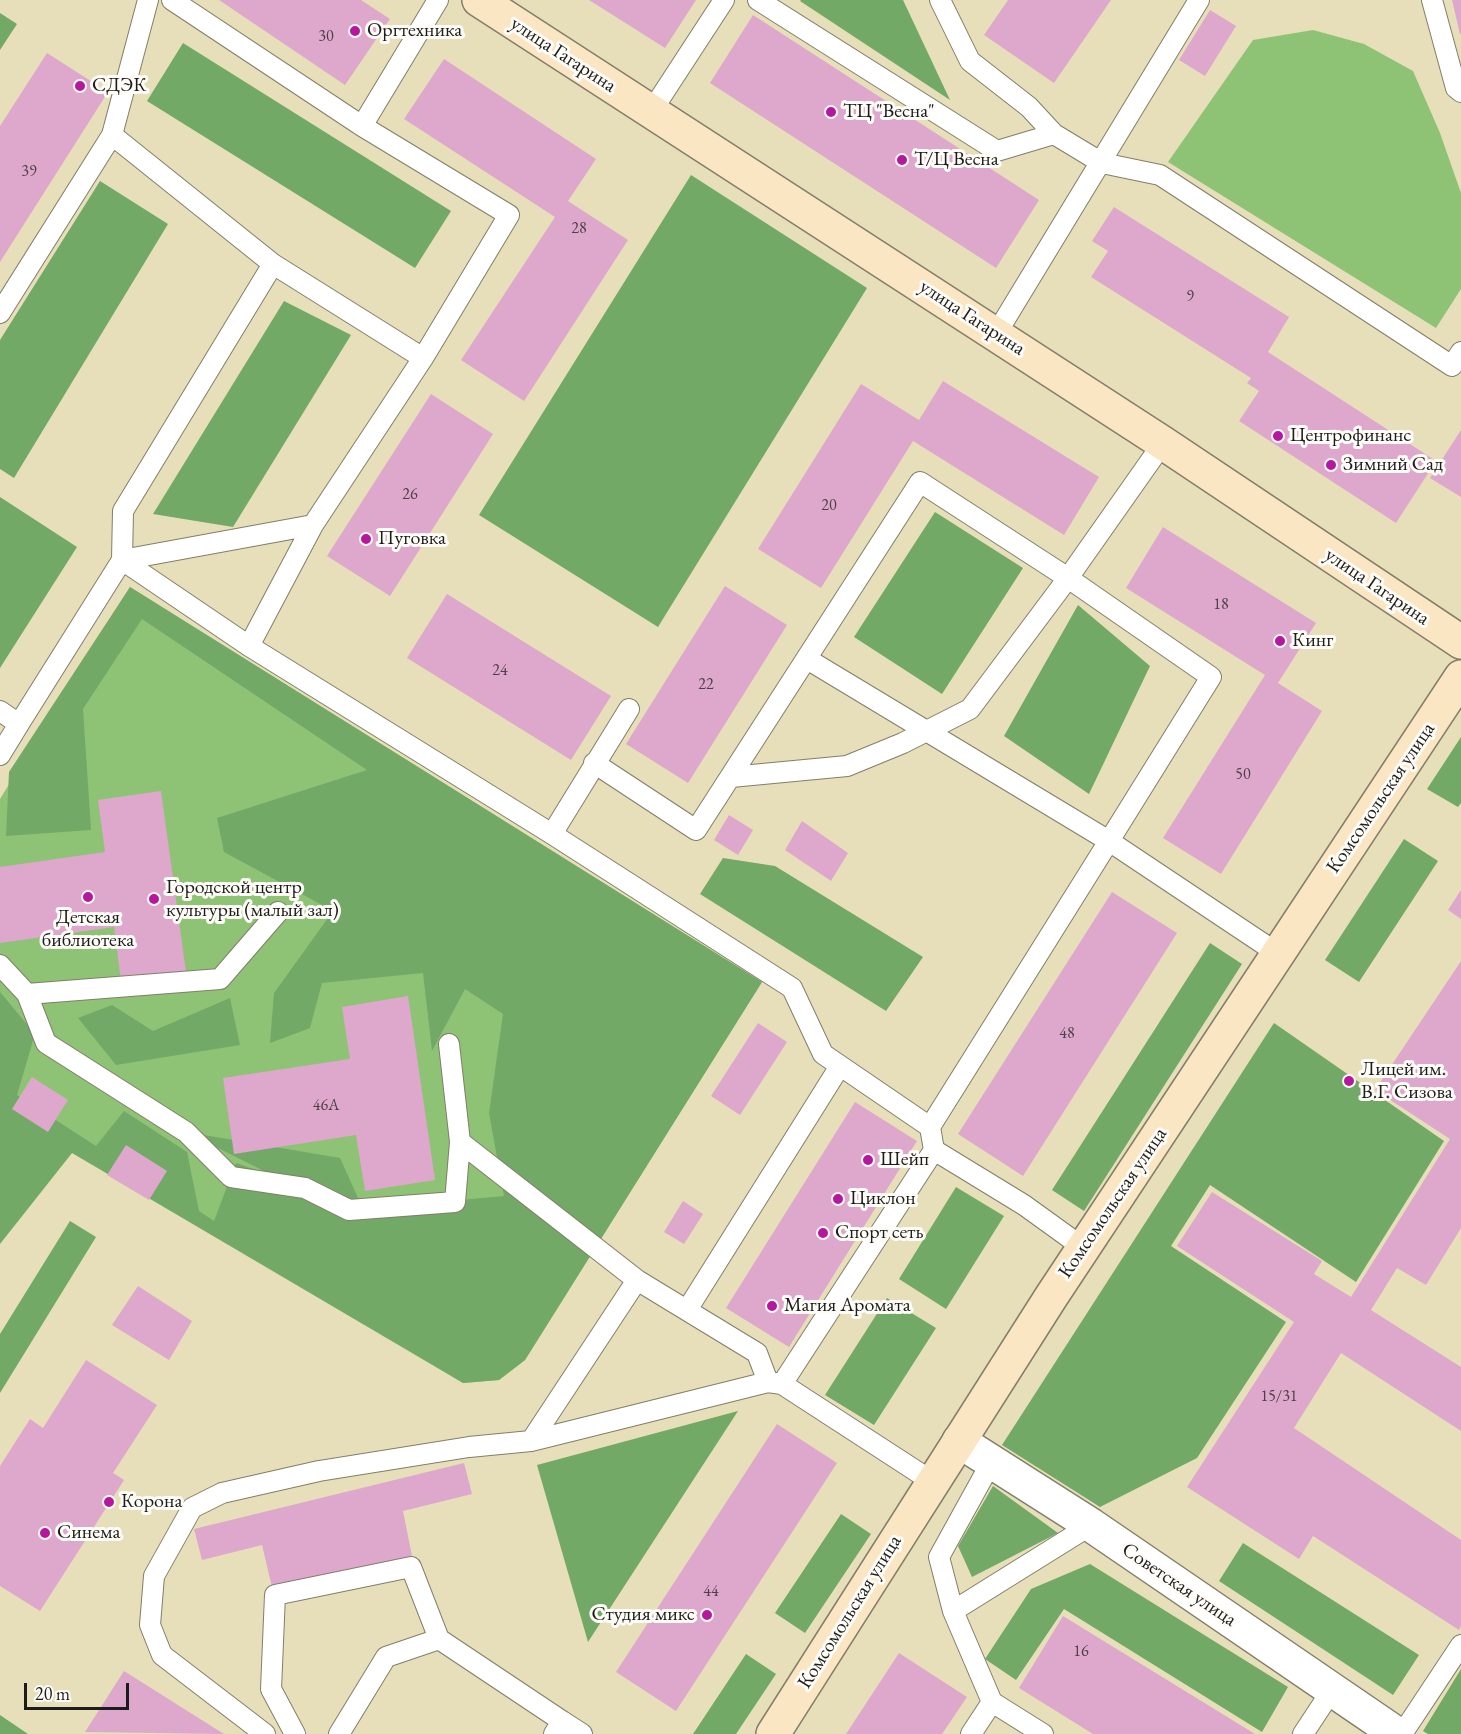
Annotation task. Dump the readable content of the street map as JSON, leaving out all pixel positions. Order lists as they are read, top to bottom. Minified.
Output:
{"streets":{"street":["улица Гагарина","Комсомольская улица","Советская улица"]},"crossings":[["Комсомольская улица","Советская улица"]],"places":["Оргтехника","СДЭК","ТЦ \"Весна\"","Т/Ц Весна","Центрофинанс","Зимний Сад","Пуговка","Кинг","Детская библиотека","Городской центр культуры (малый зал)","Лицей им. В.Г. Сизова","Шейп","Циклон","Спорт сеть","Магия Аромата","Корона","Синема","Студия микс"],"house_numbers":["30","39","28","9","26","20","18","24","22","50","48","46А","15/31","44","16"],"scale_bar":"20 m"}
